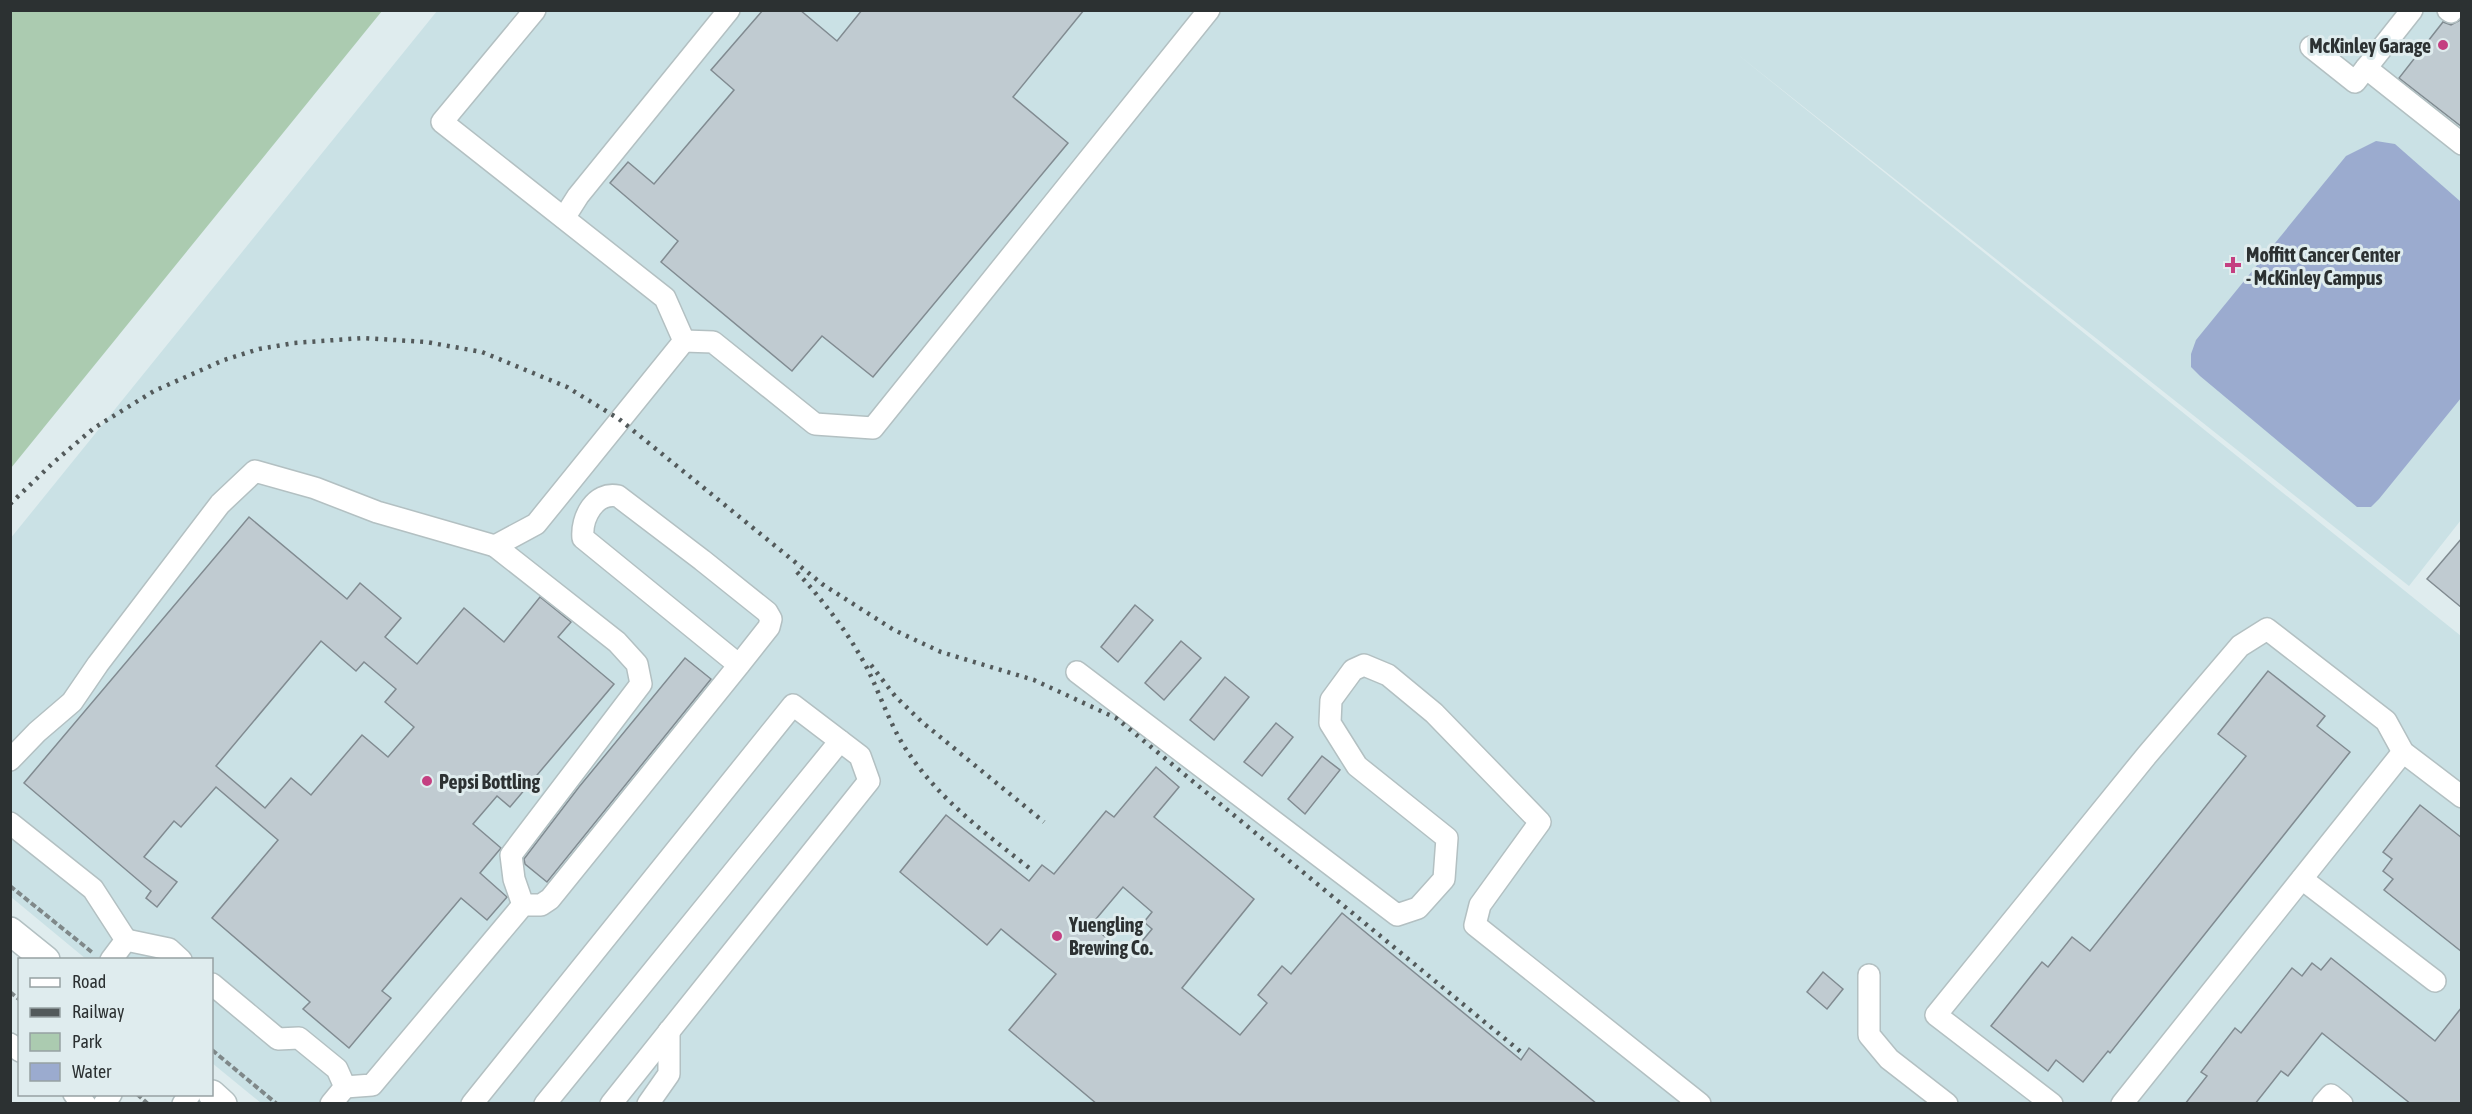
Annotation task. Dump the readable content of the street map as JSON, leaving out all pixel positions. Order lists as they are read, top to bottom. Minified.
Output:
{"places":{"other":["McKinley Garage","Pepsi Bottling","Yuengling Brewing Co."],"health":["Moffitt Cancer Center - McKinley Campus"]},"legend":["Road","Railway","Park","Water"]}
